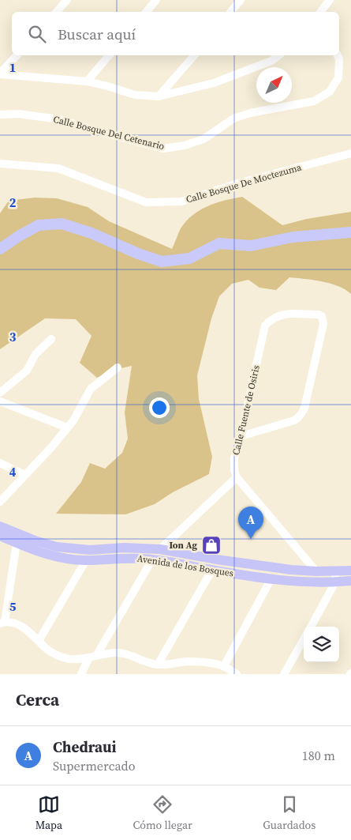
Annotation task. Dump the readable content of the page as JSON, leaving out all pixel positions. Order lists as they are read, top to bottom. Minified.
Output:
{"streets":{"main road":["Avenida de los Bosques"],"street":["Calle Bosque Del Cetenario","Calle Bosque De Moctezuma","Calle Fuente de Osiris"]},"places":{"shop":["Ion Ag"]},"north":"top right","page":{"search":"Buscar aquí","pins":"A","heading":"Cerca","list":[{"mark":"A","name":"Chedraui","note":"Supermercado","value":"180 m"}],"nav":["Mapa","Cómo llegar","Guardados"]},"grid":{"rows":["1","2","3","4","5"]}}
